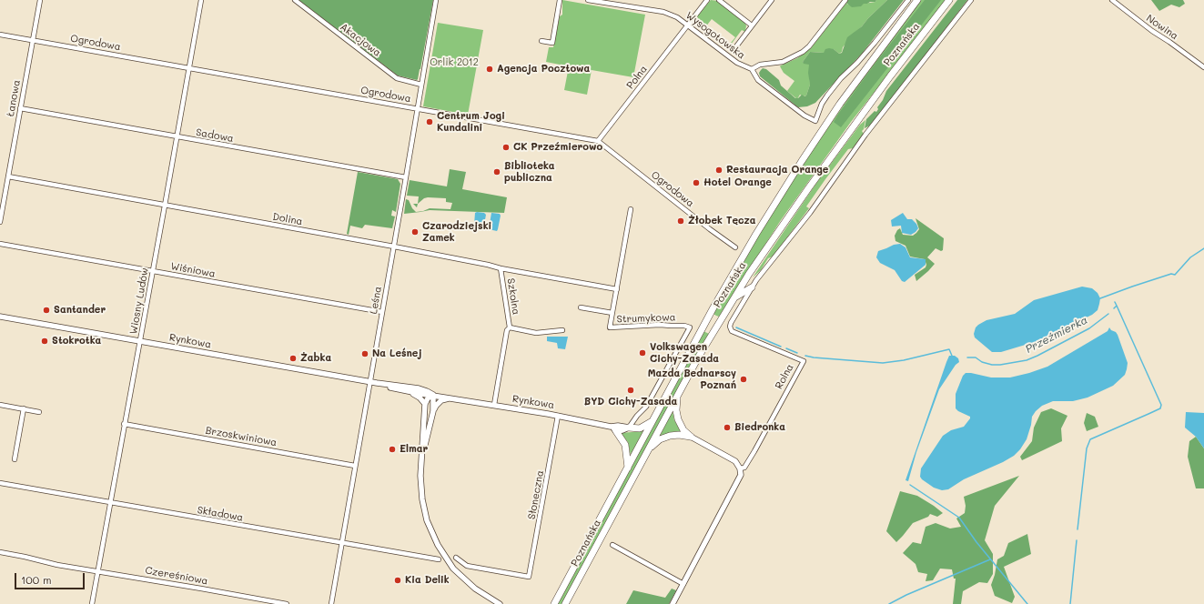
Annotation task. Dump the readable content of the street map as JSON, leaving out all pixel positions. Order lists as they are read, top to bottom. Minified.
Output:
{"streets":{"main road":["Poznańska"],"street":["Nowina","Wysogotowska","Akacjowa","Ogrodowa","Polna","Łanowa","Sadowa","Dolina","Wiśniowa","Szkolna","Leśna","Wiosny Ludów","Strumykowa","Rynkowa","Rolna","Brzoskwiniowa","Słoneczna","Składowa","Czereśniowa"]},"crossings":[["Wysogotowska","Polna"],["Akacjowa","Leśna"],["Ogrodowa","Polna"],["Ogrodowa","Łanowa"],["Ogrodowa","Leśna"],["Ogrodowa","Wiosny Ludów"],["Poznańska","Rolna"],["Łanowa","Sadowa"],["Łanowa","Dolina"],["Sadowa","Leśna"],["Sadowa","Wiosny Ludów"],["Dolina","Szkolna"],["Dolina","Leśna"],["Dolina","Wiosny Ludów"],["Wiśniowa","Leśna"],["Wiśniowa","Wiosny Ludów"],["Leśna","Rynkowa"],["Leśna","Brzoskwiniowa"],["Leśna","Składowa"],["Wiosny Ludów","Rynkowa"],["Wiosny Ludów","Brzoskwiniowa"],["Wiosny Ludów","Składowa"],["Wiosny Ludów","Czereśniowa"],["Strumykowa","Rynkowa"],["Rynkowa","Słoneczna"]],"water":["Przeźmierka"],"parks":["Orlik 2012"],"places":["Agencja Pocztowa","Centrum Jogi Kundalini","CK Przeźmierowo","Restauracja Orange","Biblioteka publiczna","Hotel Orange","Żłobek Tęcza","Czarodziejski Zamek","Santander","Stokrotka","Volkswagen Cichy-Zasada","Na Leśnej","Żabka","Mazda Bednarscy Poznań","BYD Cichy-Zasada","Biedronka","Elmar","Kia Delik"],"scale_bar":"100 m"}
